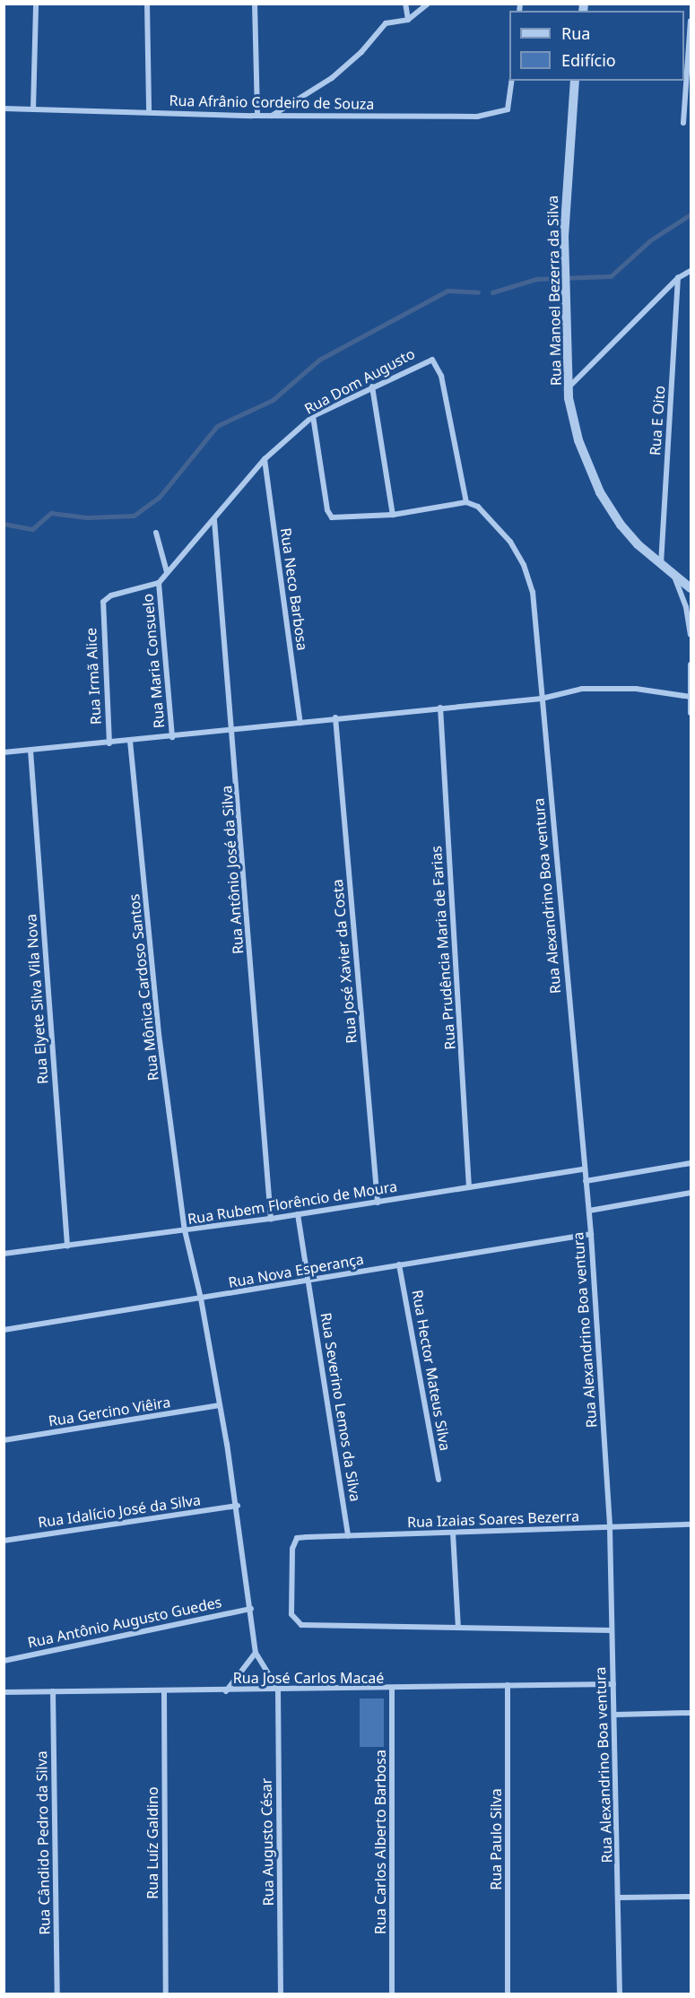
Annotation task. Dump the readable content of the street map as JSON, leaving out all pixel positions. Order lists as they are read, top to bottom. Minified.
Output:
{"streets":{"street":["Rua Afrânio Cordeiro de Souza","Rua Manoel Bezerra da Silva","Rua Dom Augusto","Rua E Oito","Rua Neco Barbosa","Rua Maria Consuelo","Rua Irmã Alice","Rua Antônio José da Silva","Rua Alexandrino Boa ventura","Rua Prudência Maria de Farias","Rua José Xavier da Costa","Rua Mônica Cardoso Santos","Rua Elyete Silva Vila Nova","Rua Rubem Florêncio de Moura","Rua Nova Esperança","Rua Hector Mateus Silva","Rua Severino Lemos da Silva","Rua Gercino Viêira","Rua Idalício José da Silva","Rua Izaias Soares Bezerra","Rua Antônio Augusto Guedes","Rua José Carlos Macaé","Rua Paulo Silva","Rua Augusto César","Rua Carlos Alberto Barbosa","Rua Cândido Pedro da Silva","Rua Luíz Galdino"]},"crossings":[["Rua Manoel Bezerra da Silva","Rua E Oito"],["Rua Dom Augusto","Rua Neco Barbosa"],["Rua Dom Augusto","Rua Maria Consuelo"],["Rua Dom Augusto","Rua Irmã Alice"],["Rua Dom Augusto","Rua Antônio José da Silva"],["Rua Dom Augusto","Rua Alexandrino Boa ventura"],["Rua Maria Consuelo","Rua Irmã Alice"],["Rua Antônio José da Silva","Rua Rubem Florêncio de Moura"],["Rua Alexandrino Boa ventura","Rua Rubem Florêncio de Moura"],["Rua Alexandrino Boa ventura","Rua Nova Esperança"],["Rua Alexandrino Boa ventura","Rua Izaias Soares Bezerra"],["Rua Alexandrino Boa ventura","Rua José Carlos Macaé"],["Rua Prudência Maria de Farias","Rua Rubem Florêncio de Moura"],["Rua José Xavier da Costa","Rua Rubem Florêncio de Moura"],["Rua Mônica Cardoso Santos","Rua Rubem Florêncio de Moura"],["Rua Mônica Cardoso Santos","Rua Nova Esperança"],["Rua Mônica Cardoso Santos","Rua Gercino Viêira"],["Rua Mônica Cardoso Santos","Rua Idalício José da Silva"],["Rua Mônica Cardoso Santos","Rua Antônio Augusto Guedes"],["Rua Elyete Silva Vila Nova","Rua Rubem Florêncio de Moura"],["Rua Rubem Florêncio de Moura","Rua Severino Lemos da Silva"],["Rua Nova Esperança","Rua Hector Mateus Silva"],["Rua Nova Esperança","Rua Severino Lemos da Silva"],["Rua Severino Lemos da Silva","Rua Izaias Soares Bezerra"],["Rua José Carlos Macaé","Rua Paulo Silva"],["Rua José Carlos Macaé","Rua Augusto César"],["Rua José Carlos Macaé","Rua Carlos Alberto Barbosa"],["Rua José Carlos Macaé","Rua Cândido Pedro da Silva"],["Rua José Carlos Macaé","Rua Luíz Galdino"]],"legend":["Rua","Edifício"]}
